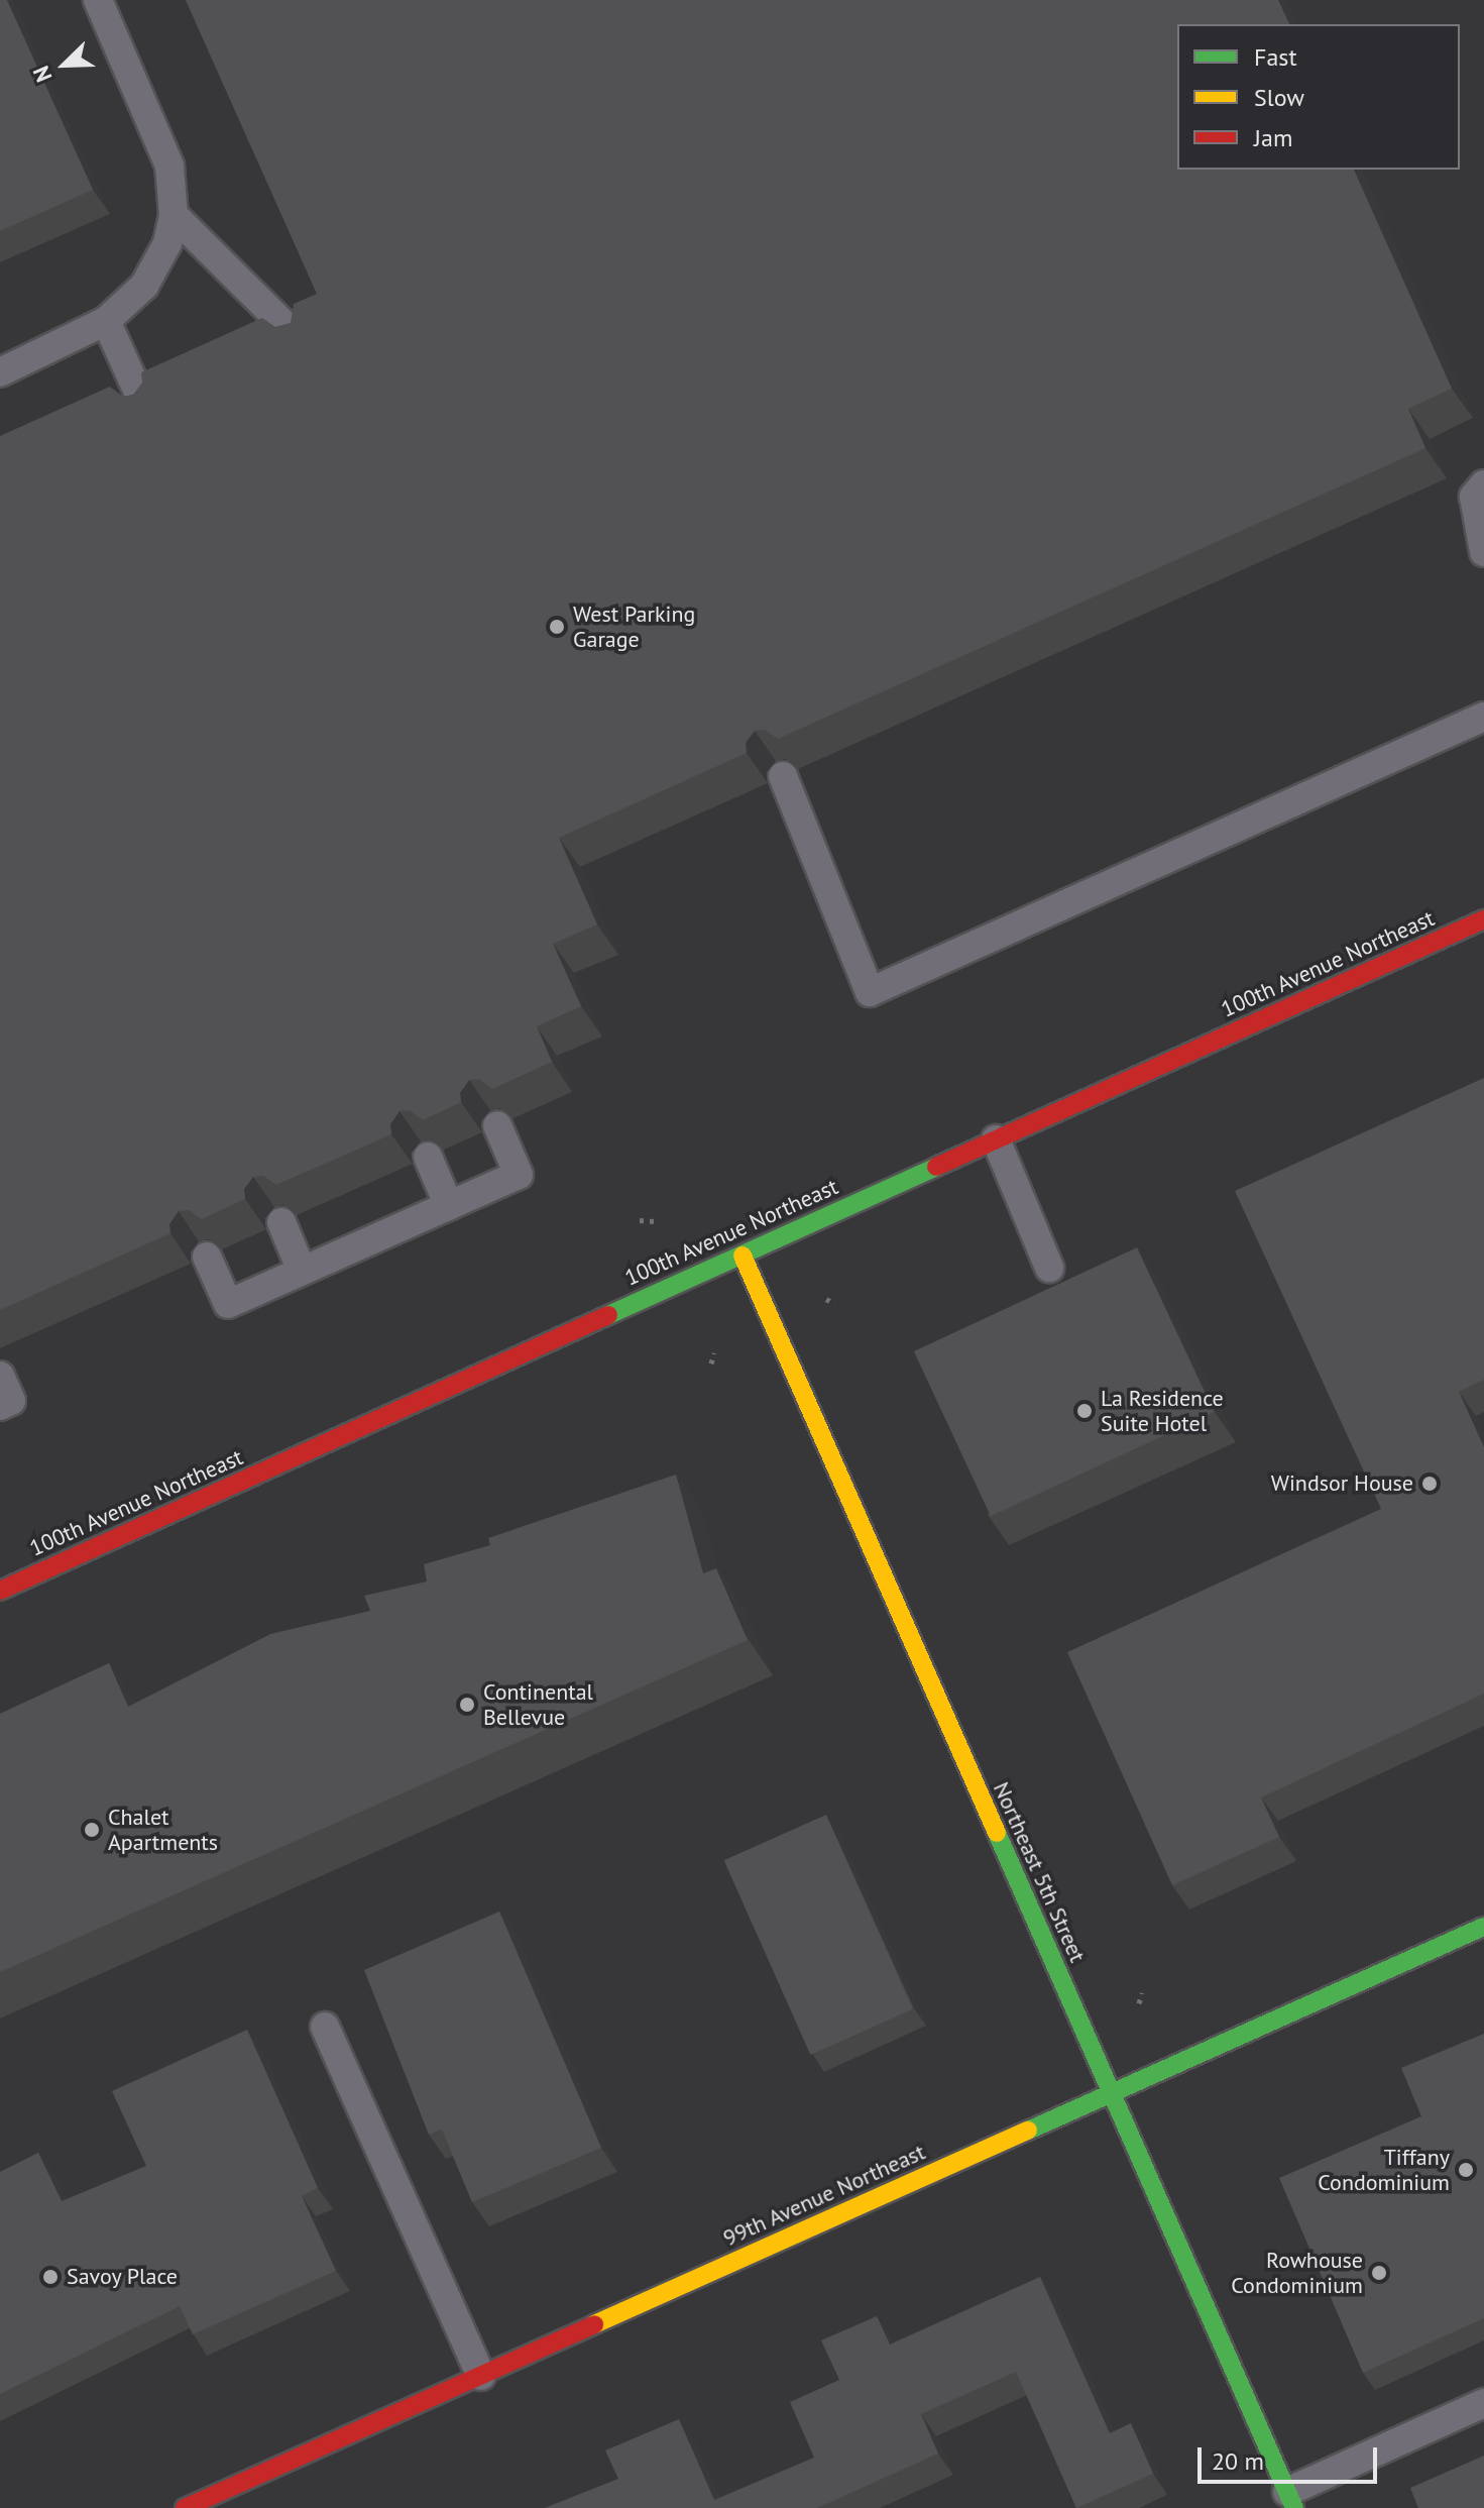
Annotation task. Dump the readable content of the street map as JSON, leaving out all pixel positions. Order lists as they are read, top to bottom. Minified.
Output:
{"streets":{"street":["100th Avenue Northeast","Northeast 5th Street","99th Avenue Northeast"]},"crossings":[["100th Avenue Northeast","Northeast 5th Street"],["Northeast 5th Street","99th Avenue Northeast"]],"places":["West Parking Garage","La Residence Suite Hotel","Windsor House","Continental Bellevue","Chalet Apartments","Tiffany Condominium","Rowhouse Condominium","Savoy Place"],"legend":["Fast","Slow","Jam"],"scale_bar":"20 m","north":"bottom left"}
